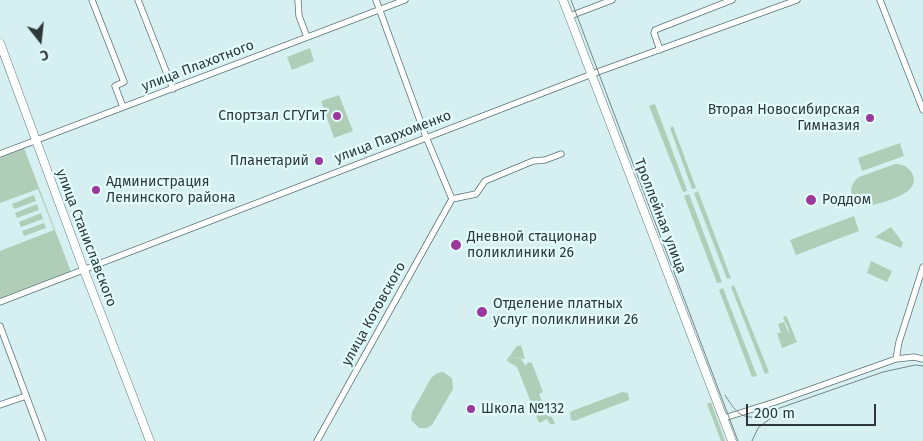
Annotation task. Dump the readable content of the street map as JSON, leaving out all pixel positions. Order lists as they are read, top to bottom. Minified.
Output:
{"streets":{"main road":["Троллейная улица","улица Станиславского"],"street":["улица Плахотного","улица Пархоменко","улица Котовского"]},"crossings":[["улица Плахотного","улица Станиславского"],["улица Пархоменко","Троллейная улица"],["улица Пархоменко","улица Станиславского"]],"places":["Спортзал СГУГиТ","Вторая Новосибирская Гимназия","Планетарий","Администрация Ленинского района","Роддом","Дневной стационар поликлиники 26","Отделение платных услуг поликлиники 26","Школа №132"],"scale_bar":"200 m","north":"bottom"}
